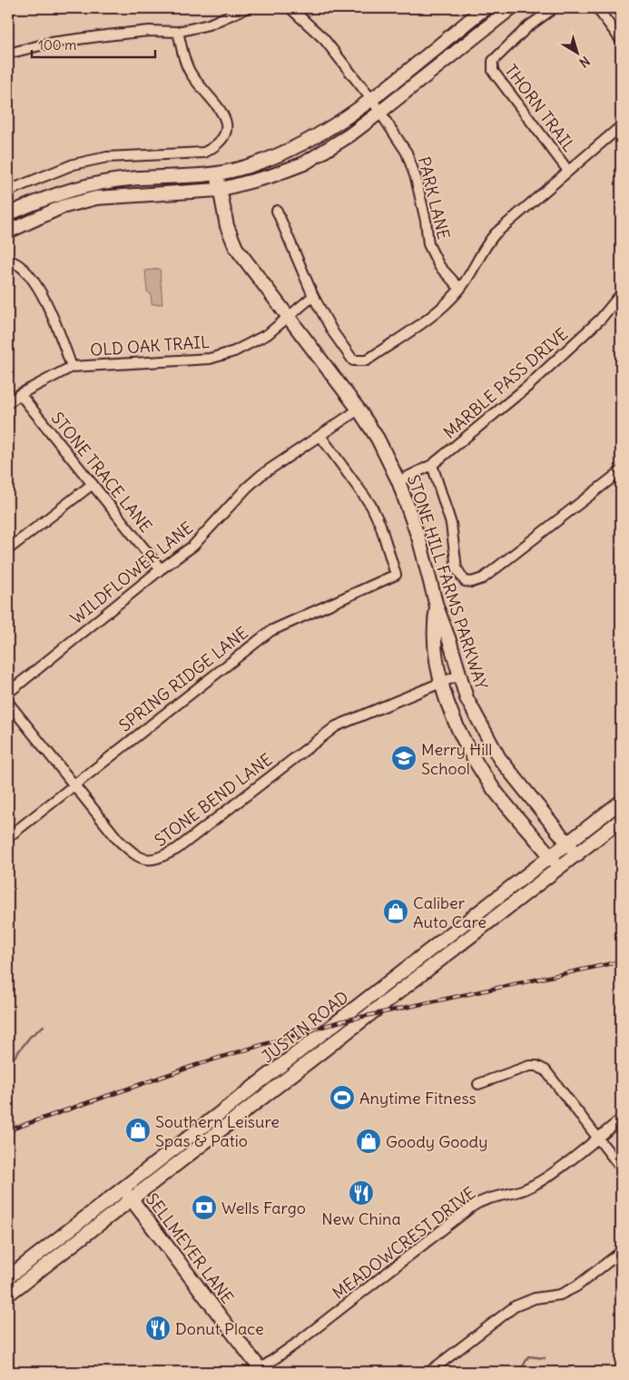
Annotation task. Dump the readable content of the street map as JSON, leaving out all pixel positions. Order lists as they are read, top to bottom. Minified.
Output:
{"streets":{"main road":["STONE HILL FARMS PARKWAY","JUSTIN ROAD","SELLMEYER LANE"],"street":["THORN TRAIL","PARK LANE","OLD OAK TRAIL","MARBLE PASS DRIVE","STONE TRACE LANE","WILDFLOWER LANE","SPRING RIDGE LANE","STONE BEND LANE","MEADOWCREST DRIVE"]},"crossings":[["OLD OAK TRAIL","STONE TRACE LANE"],["OLD OAK TRAIL","STONE HILL FARMS PARKWAY"],["MARBLE PASS DRIVE","STONE HILL FARMS PARKWAY"],["STONE TRACE LANE","WILDFLOWER LANE"],["WILDFLOWER LANE","STONE HILL FARMS PARKWAY"],["WILDFLOWER LANE","SPRING RIDGE LANE"],["STONE HILL FARMS PARKWAY","STONE BEND LANE"],["STONE HILL FARMS PARKWAY","JUSTIN ROAD"],["SPRING RIDGE LANE","STONE BEND LANE"],["JUSTIN ROAD","SELLMEYER LANE"],["MEADOWCREST DRIVE","SELLMEYER LANE"]],"places":{"school or university":["Merry Hill School"],"shop":["Caliber Auto Care","Southern Leisure Spas & Patio","Goody Goody"],"sports":["Anytime Fitness"],"restaurant":["New China","Donut Place"],"bank":["Wells Fargo"]},"scale_bar":"100 m","north":"bottom right"}
